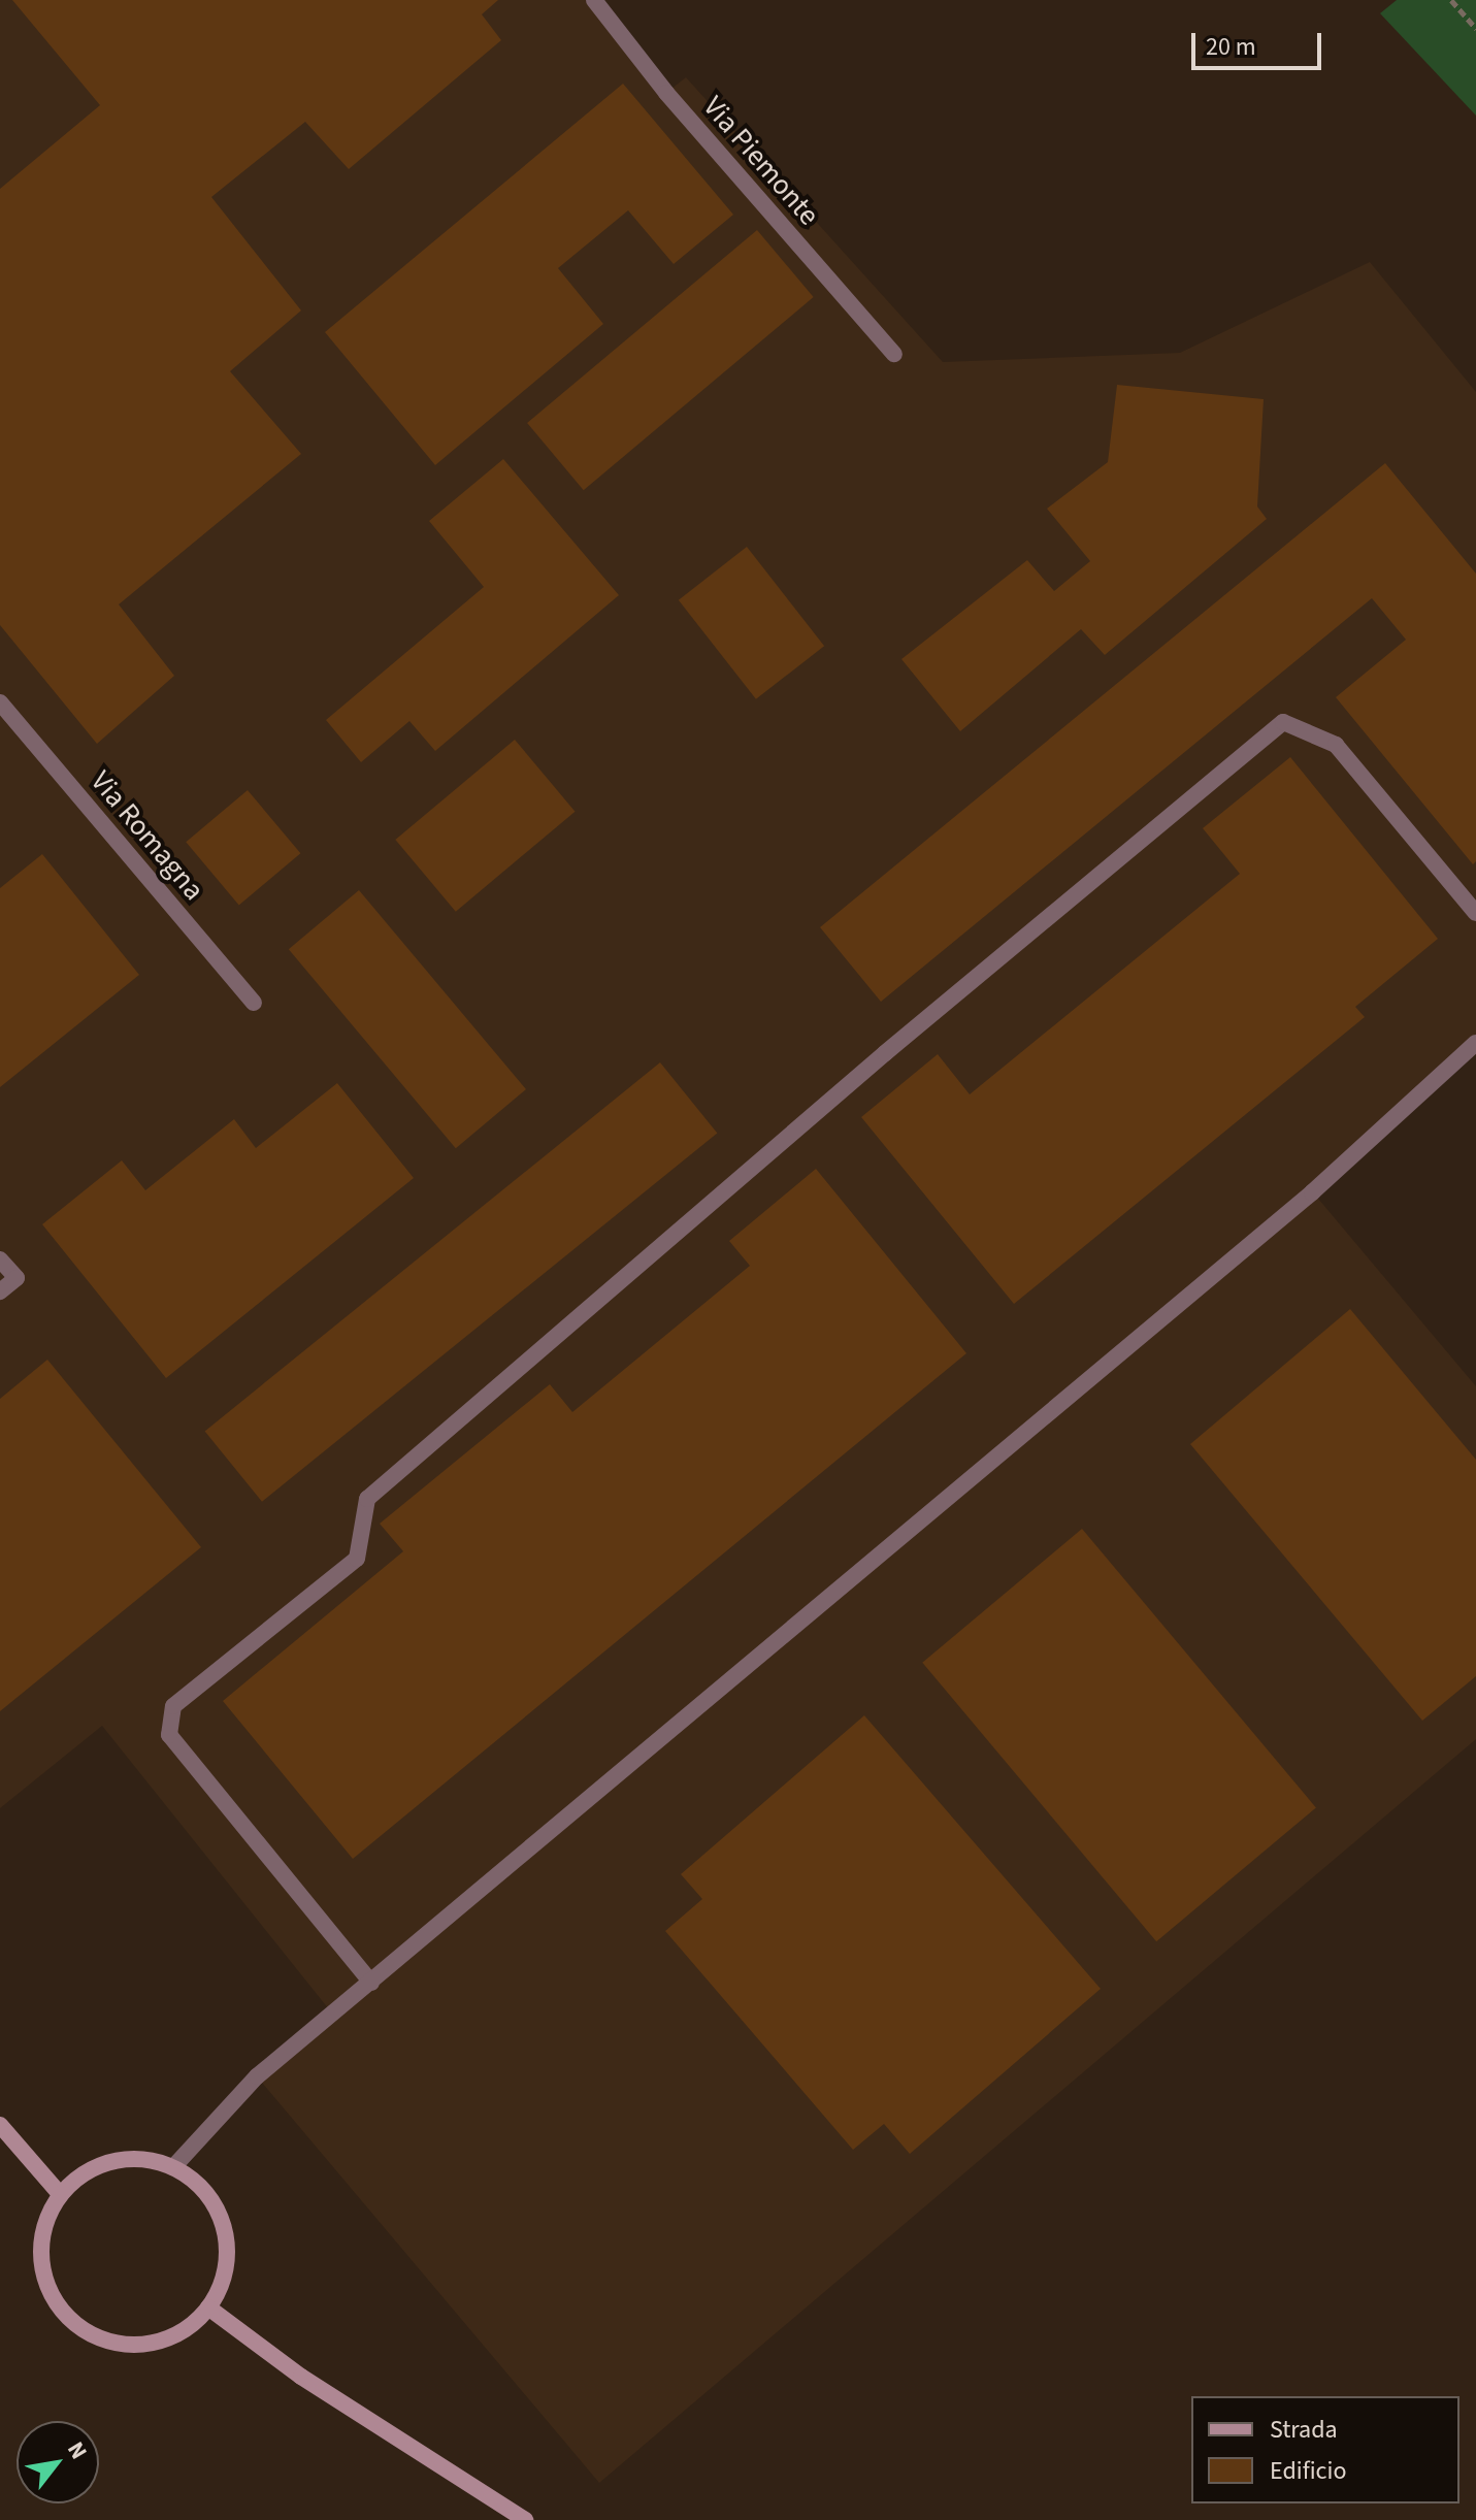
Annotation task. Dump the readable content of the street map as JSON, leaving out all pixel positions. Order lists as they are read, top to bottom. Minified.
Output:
{"streets":{"lane":["Via Piemonte","Via Romagna"]},"legend":["Strada","Edificio"],"scale_bar":"20 m","north":"top right"}
